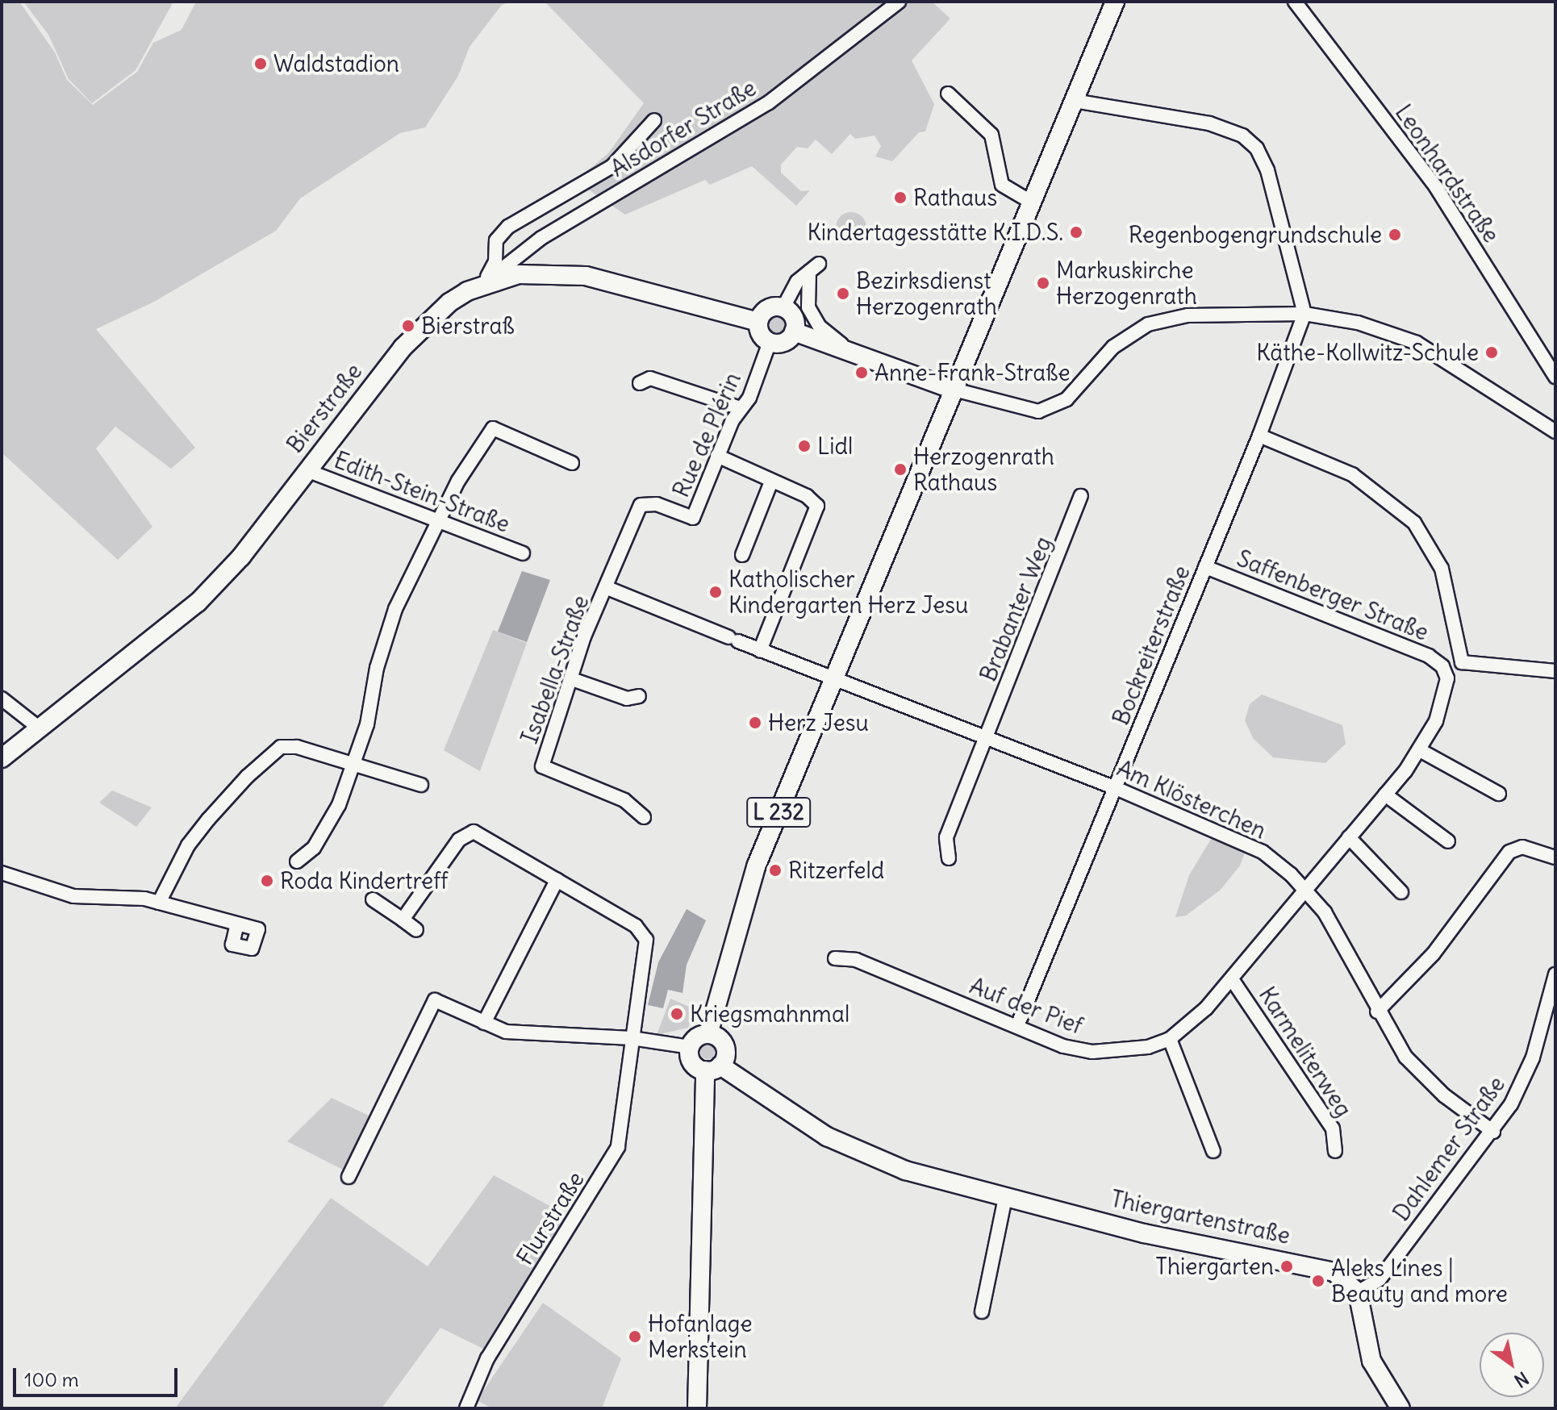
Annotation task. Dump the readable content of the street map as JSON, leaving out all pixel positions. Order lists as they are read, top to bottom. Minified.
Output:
{"streets":{"main road":["Bierstraße","L 232","Thiergartenstraße"],"street":["Alsdorfer Straße","Leonhardstraße","Rue de Plérin","Edith-Stein-Straße","Saffenberger Straße","Brabanter Weg","Bockreiterstraße","Isabella-Straße","Am Klösterchen","Auf der Pief","Karmeliterweg","Dahlemer Straße","Flurstraße"]},"crossings":[["Alsdorfer Straße","Bierstraße"],["Bierstraße","Rue de Plérin"],["Bierstraße","Edith-Stein-Straße"],["Rue de Plérin","Isabella-Straße"],["Rue de Plérin","Am Klösterchen"],["Saffenberger Straße","Bockreiterstraße"],["Saffenberger Straße","Auf der Pief"],["Brabanter Weg","Am Klösterchen"],["Bockreiterstraße","Am Klösterchen"],["Bockreiterstraße","Auf der Pief"],["Isabella-Straße","Am Klösterchen"],["Am Klösterchen","L 232"],["Am Klösterchen","Auf der Pief"],["Am Klösterchen","Dahlemer Straße"],["L 232","Thiergartenstraße"],["Auf der Pief","Karmeliterweg"],["Dahlemer Straße","Thiergartenstraße"]],"places":["Waldstadion","Rathaus","Kindertagesstätte K.I.D.S.","Regenbogengrundschule","Markuskirche Herzogenrath","Bezirksdienst Herzogenrath","Bierstraß","Käthe-Kollwitz-Schule","Anne-Frank-Straße","Lidl","Herzogenrath Rathaus","Katholischer Kindergarten Herz Jesu","Herz Jesu","Ritzerfeld","Roda Kindertreff","Kriegsmahnmal","Thiergarten","Aleks Lines | Beauty and more","Hofanlage Merkstein"],"scale_bar":"100 m","north":"bottom right"}
